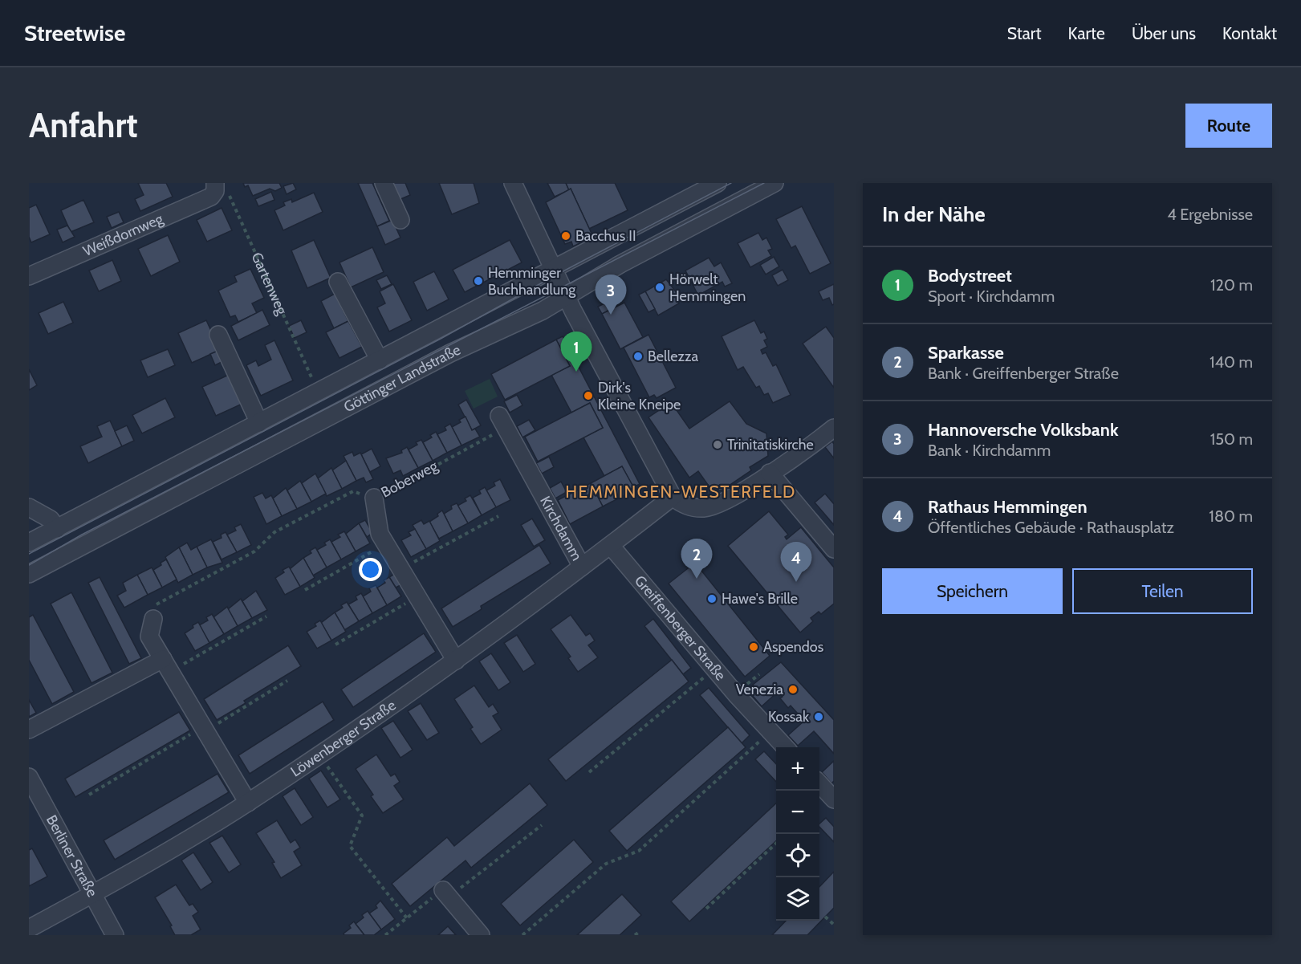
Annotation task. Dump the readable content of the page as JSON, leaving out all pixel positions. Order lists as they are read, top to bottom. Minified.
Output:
{"streets":{"street":["Weißdornweg","Göttinger Landstraße","Boberweg","Kirchdamm","Greiffenberger Straße","Löwenberger Straße","Berliner Straße"],"path":["Gartenweg"]},"crossings":[["Weißdornweg","Gartenweg"],["Gartenweg","Göttinger Landstraße"],["Boberweg","Kirchdamm"],["Boberweg","Löwenberger Straße"],["Kirchdamm","Greiffenberger Straße"],["Kirchdamm","Löwenberger Straße"],["Löwenberger Straße","Berliner Straße"]],"districts":["HEMMINGEN-WESTERFELD"],"places":["Bacchus II","Hemminger Buchhandlung","Hörwelt Hemmingen","Bellezza","Dirk's Kleine Kneipe","Trinitatiskirche","Hawe's Brille","Aspendos","Venezia","Kossak"],"page":{"header":"Streetwise","nav":["Start","Karte","Über uns","Kontakt"],"buttons":["Route",["Speichern","Teilen"]],"title":"Anfahrt","heading":["In der Nähe","4 Ergebnisse"],"list":[{"mark":"1","name":"Bodystreet","note":"Sport · Kirchdamm","value":"120 m"},{"mark":"2","name":"Sparkasse","note":"Bank · Greiffenberger Straße","value":"140 m"},{"mark":"3","name":"Hannoversche Volksbank","note":"Bank · Kirchdamm","value":"150 m"},{"mark":"4","name":"Rathaus Hemmingen","note":"Öffentliches Gebäude · Rathausplatz","value":"180 m"}],"pins":["3","1","2","4"],"map_buttons":["+","−"]}}
